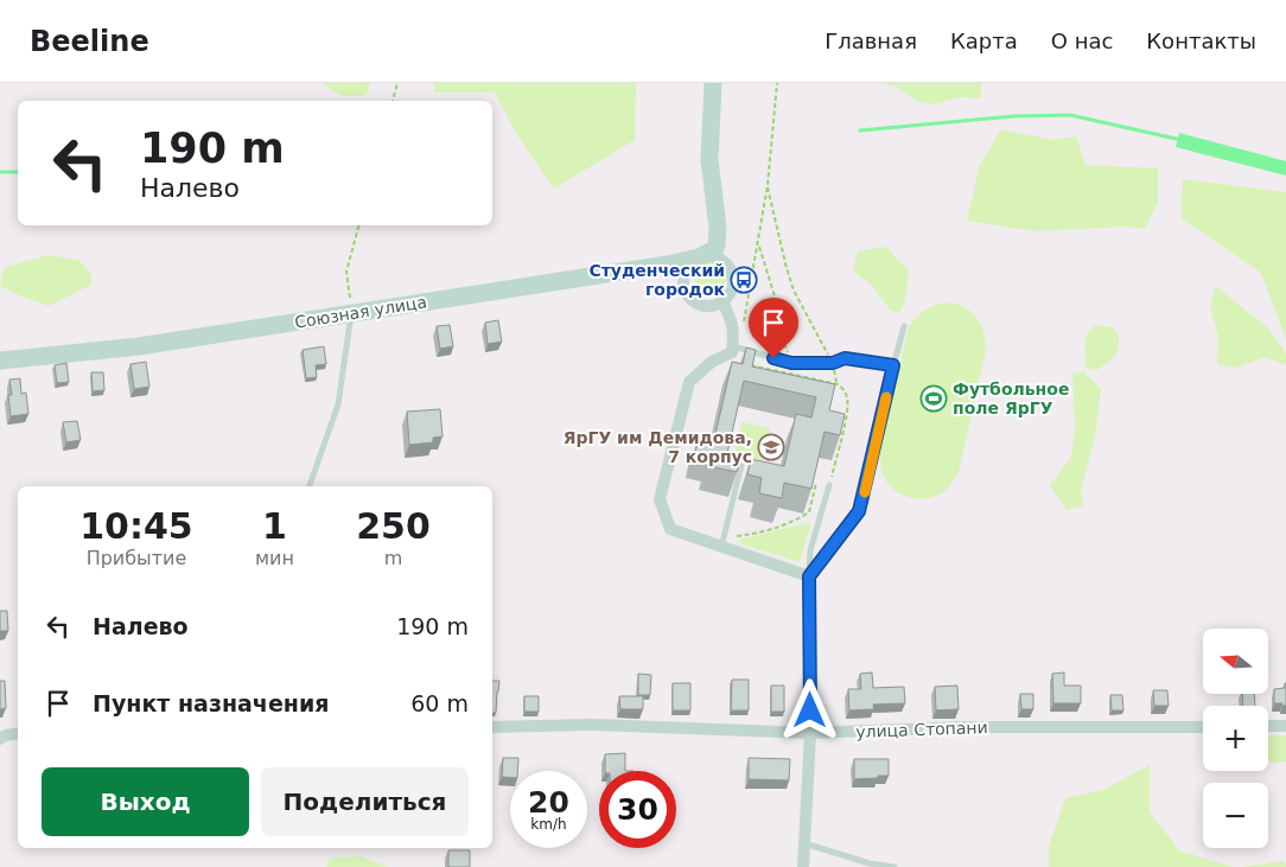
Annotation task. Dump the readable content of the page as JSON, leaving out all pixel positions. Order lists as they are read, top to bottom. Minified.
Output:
{"streets":{"street":["Союзная улица","улица Стопани"]},"places":{"bus stop":["Студенческий городок"],"sports":["Футбольное поле ЯрГУ"],"school or university":["ЯрГУ им Демидова, 7 корпус"]},"north":"left","page":{"header":"Beeline","nav":["Главная","Карта","О нас","Контакты"],"turn":["190 m","Налево"],"eta":["10:45","Прибытие","1","мин","250","m"],"list":[{"name":"Налево","value":"190 m"},{"name":"Пункт назначения","value":"60 m"}],"map_buttons":["+","−"],"buttons":["Выход","Поделиться"],"speed":"20 km/h","limit":"30"}}
